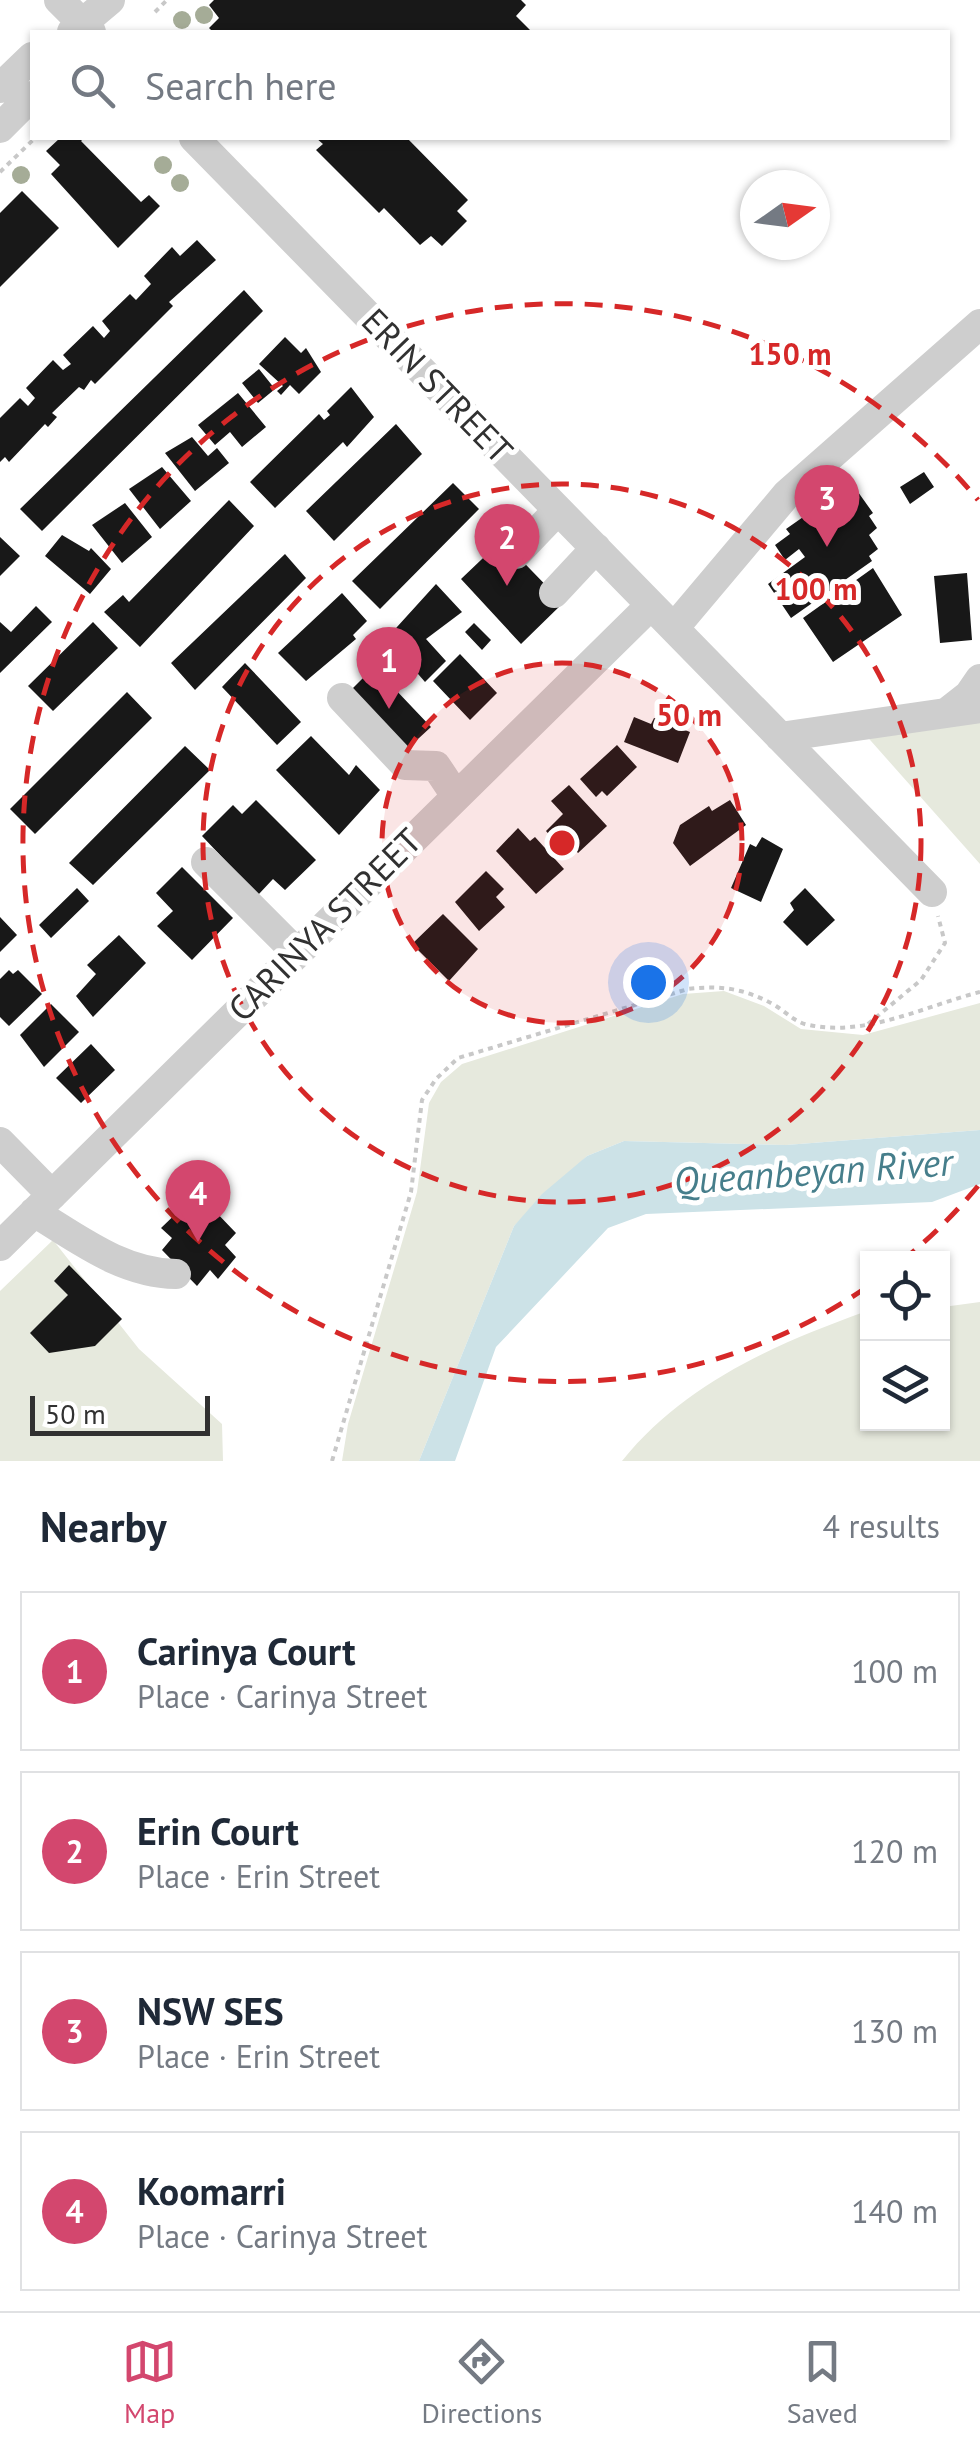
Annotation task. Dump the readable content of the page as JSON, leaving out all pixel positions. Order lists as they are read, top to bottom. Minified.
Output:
{"streets":{"street":["ERIN STREET","CARINYA STREET"]},"crossings":[["ERIN STREET","CARINYA STREET"]],"water":["Queanbeyan River"],"scale_bar":"50 m","north":"right","page":{"search":"Search here","pins":["3","2","1","4"],"scale":"50 m","heading":["Nearby","4 results"],"list":[{"mark":"1","name":"Carinya Court","note":"Place · Carinya Street","value":"100 m"},{"mark":"2","name":"Erin Court","note":"Place · Erin Street","value":"120 m"},{"mark":"3","name":"NSW SES","note":"Place · Erin Street","value":"130 m"},{"mark":"4","name":"Koomarri","note":"Place · Carinya Street","value":"140 m"}],"nav":["Map","Directions","Saved"]},"rings":["150 m","100 m","50 m"]}
